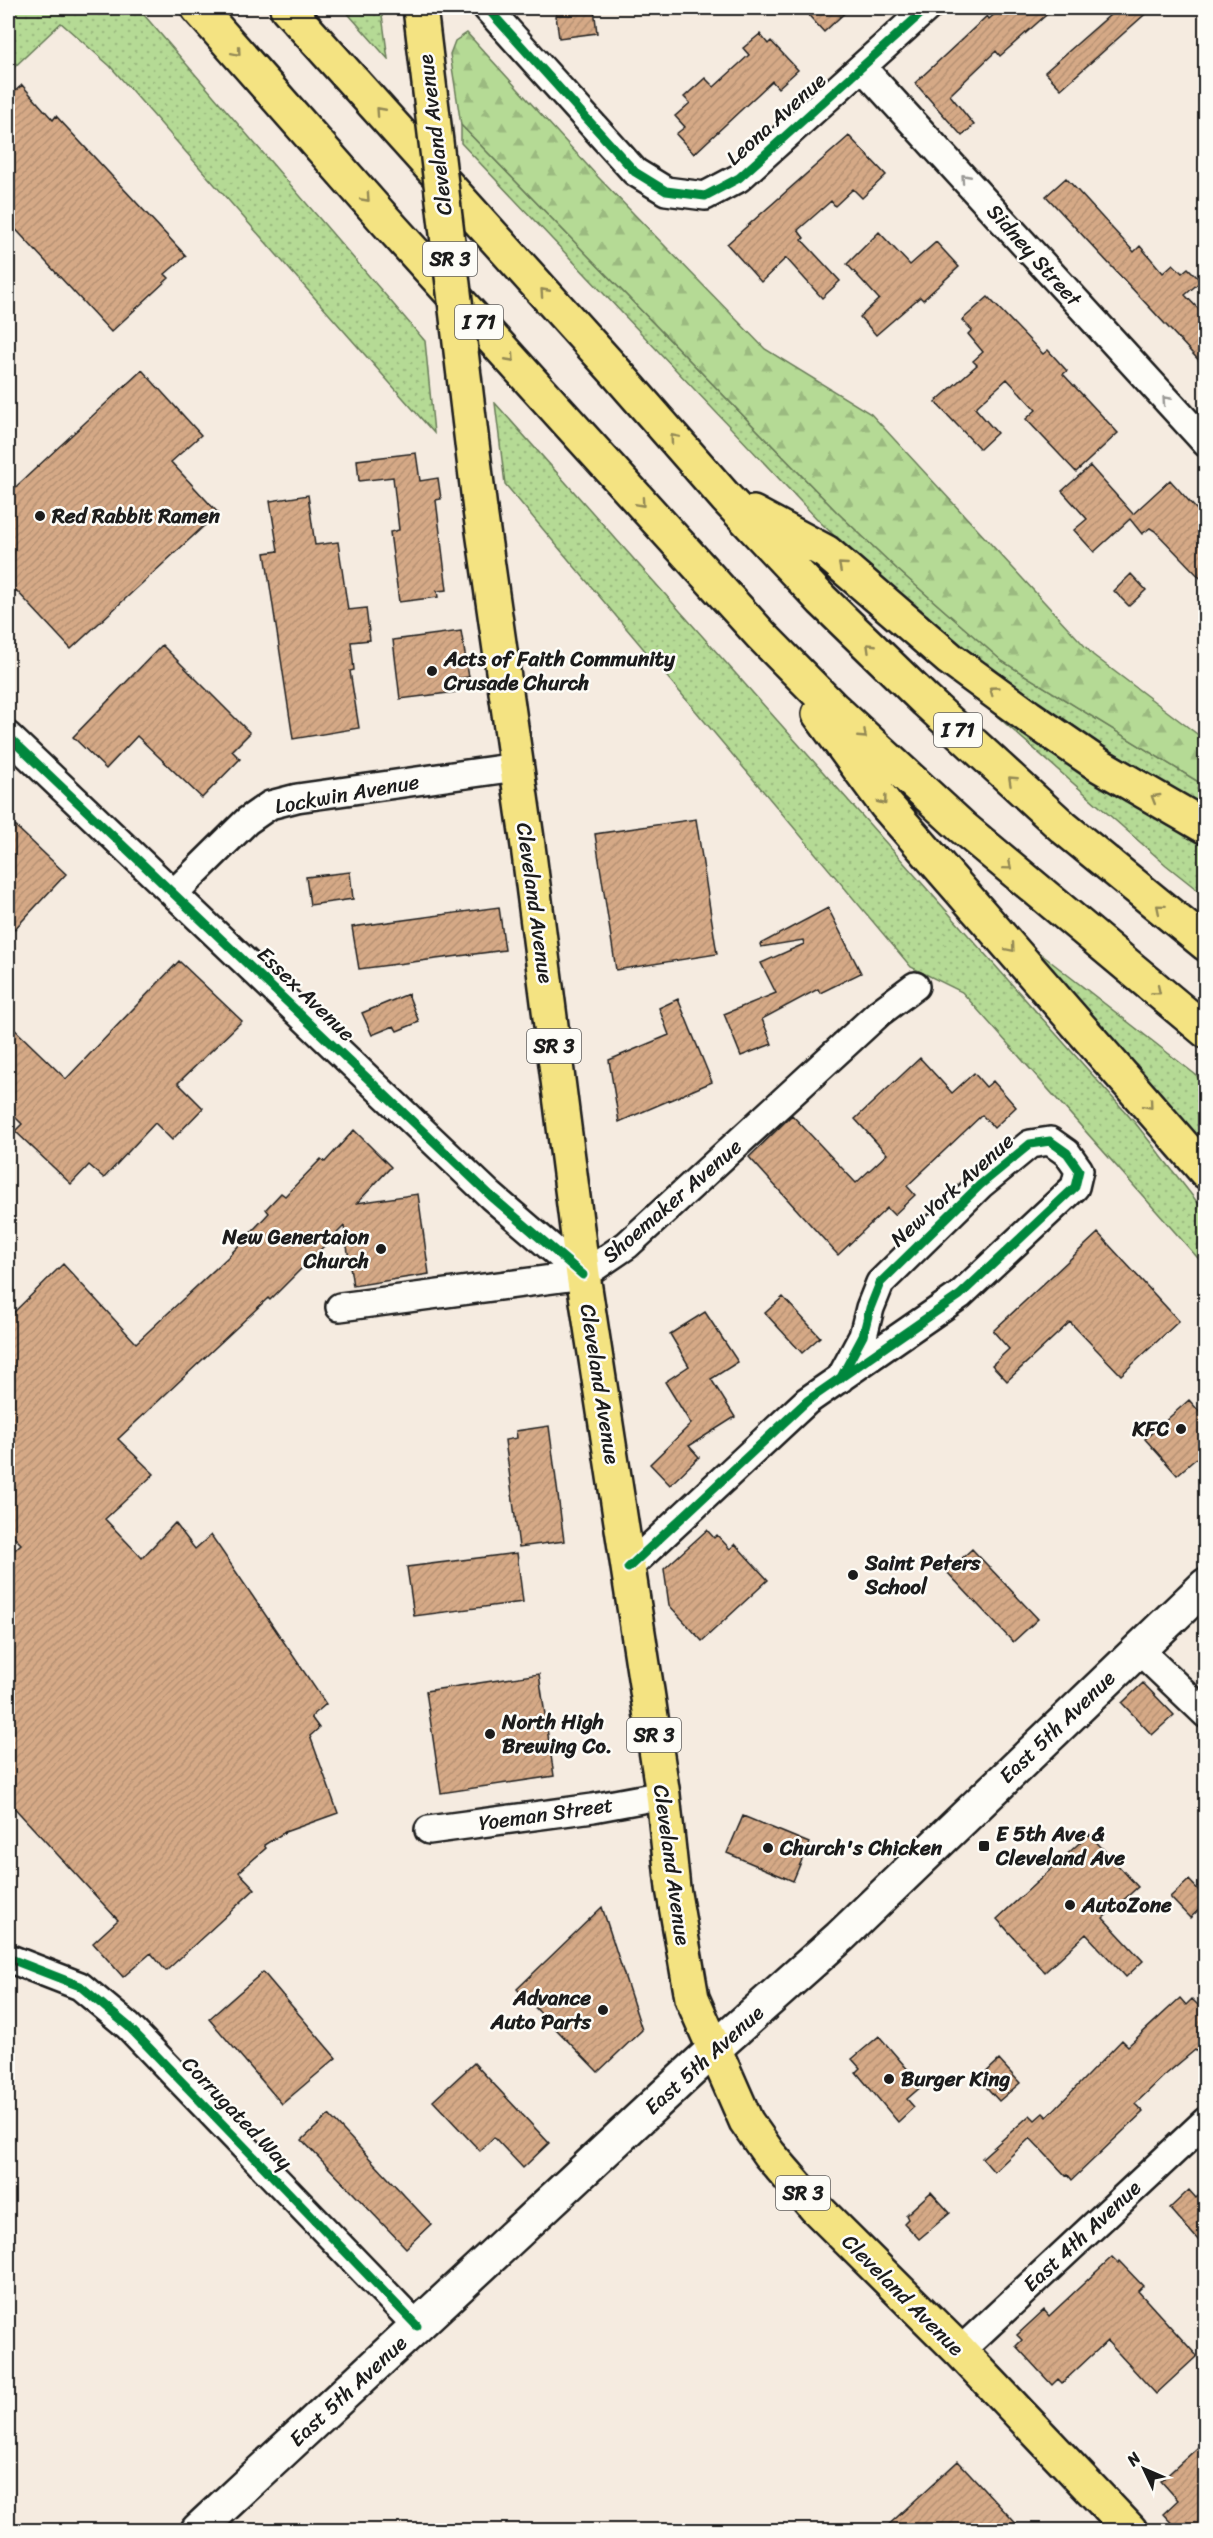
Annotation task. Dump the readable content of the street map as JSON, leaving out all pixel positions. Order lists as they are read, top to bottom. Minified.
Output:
{"streets":{"main road":["Cleveland Avenue","SR 3","I 71","East 5th Avenue"],"street":["Leona Avenue","Sidney Street","Lockwin Avenue","Essex Avenue","New York Avenue","Shoemaker Avenue","Yoeman Street","Corrugated Way","East 4th Avenue"]},"crossings":[["Leona Avenue","Sidney Street"],["Cleveland Avenue","Lockwin Avenue"],["Cleveland Avenue","Essex Avenue"],["Cleveland Avenue","New York Avenue"],["Cleveland Avenue","Shoemaker Avenue"],["Cleveland Avenue","East 5th Avenue"],["Cleveland Avenue","Yoeman Street"],["Cleveland Avenue","East 4th Avenue"],["Lockwin Avenue","Essex Avenue"],["Essex Avenue","Shoemaker Avenue"],["East 5th Avenue","Corrugated Way"]],"one_way":["Sidney Street"],"places":{"other":["Red Rabbit Ramen","Acts of Faith Community Crusade Church","New Genertaion Church","KFC","Saint Peters School","North High Brewing Co.","Church's Chicken","AutoZone","Advance Auto Parts","Burger King"],"transit":["E 5th Ave & Cleveland Ave"]},"north":"top left"}
